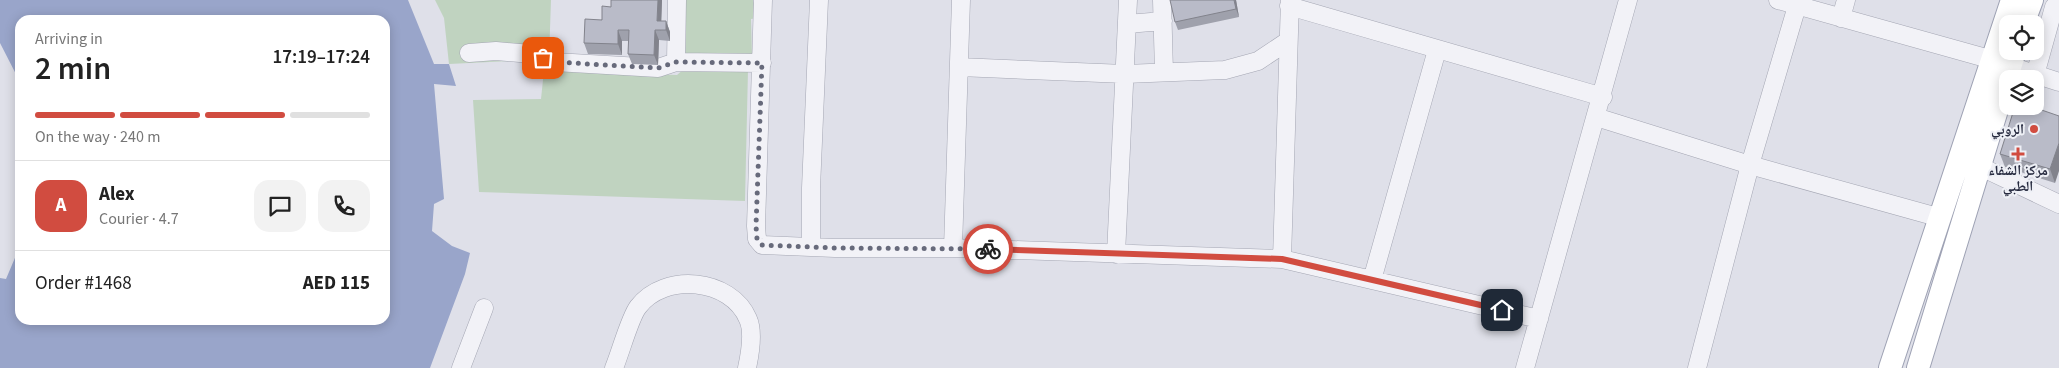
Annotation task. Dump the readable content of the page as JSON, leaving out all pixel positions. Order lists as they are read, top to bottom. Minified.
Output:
{"places":{"other":["الروبي"],"health":["مركز الشفاء الطبي"]},"page":{"heading":["2 min","Arriving in","17:19–17:24"],"panel":["Alex","Courier · 4.7","Order #1468","AED 115"],"bar":"On the way · 240 m","round":"A"}}
